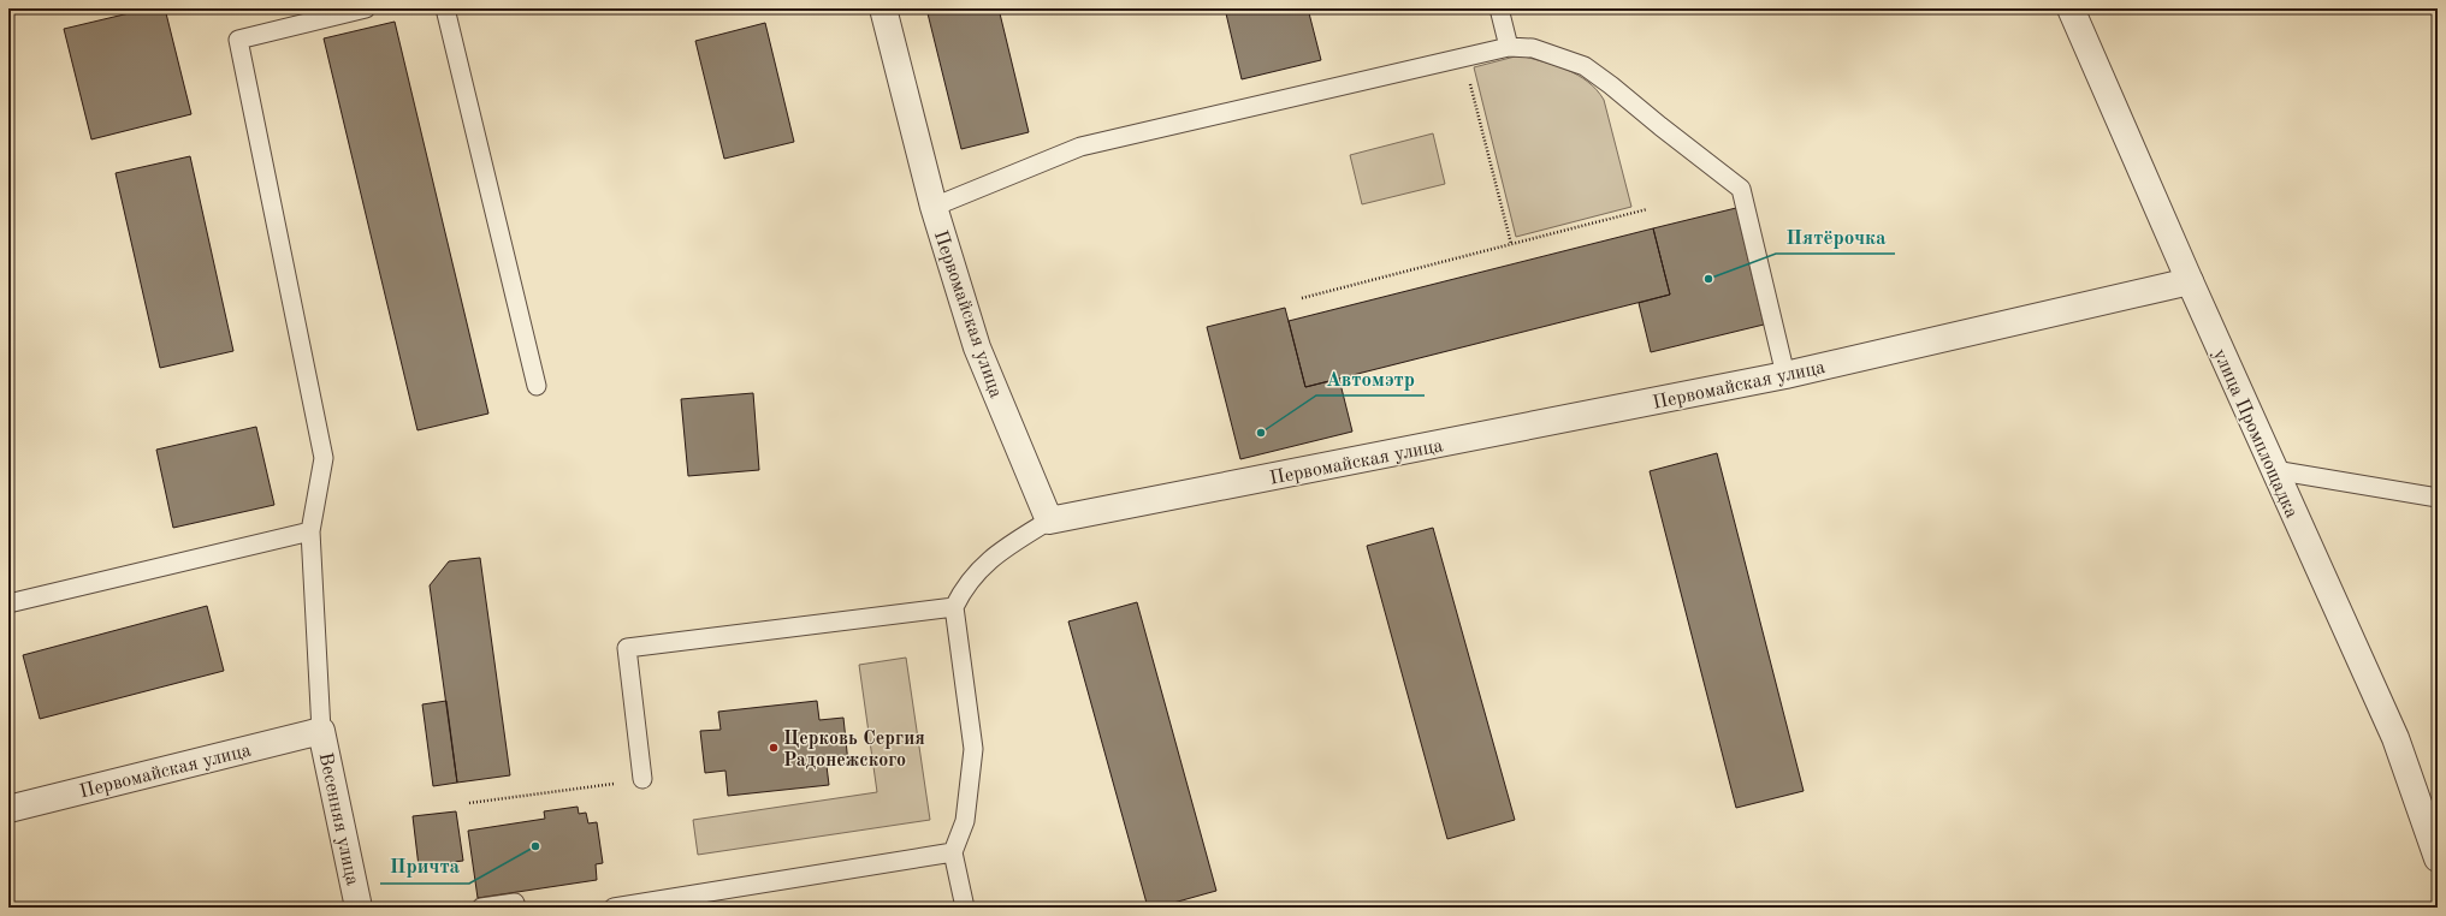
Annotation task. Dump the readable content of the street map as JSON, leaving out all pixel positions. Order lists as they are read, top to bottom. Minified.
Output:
{"streets":{"street":["Первомайская улица","улица Промплощадка","Весенняя улица"]},"crossings":[["Первомайская улица","улица Промплощадка"],["Первомайская улица","Весенняя улица"]],"places":["Пятёрочка","Автомэтр","Церковь Сергия Радонежского","Причта"]}
